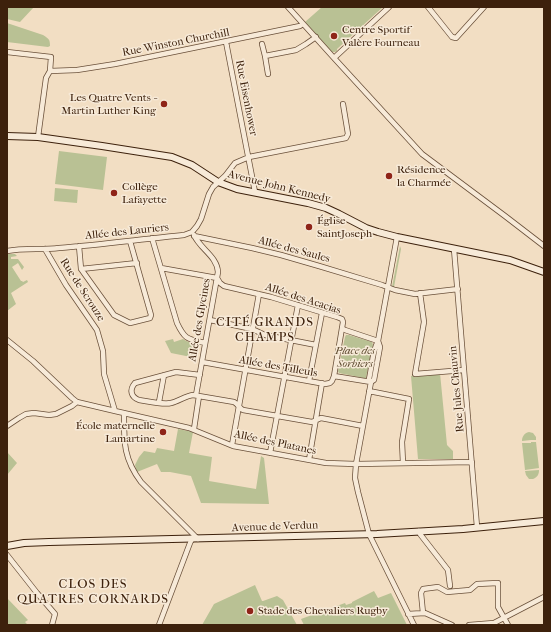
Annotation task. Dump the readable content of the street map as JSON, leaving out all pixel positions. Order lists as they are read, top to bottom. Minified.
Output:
{"streets":{"main road":["Avenue John Kennedy","Avenue de Verdun"],"street":["Rue Winston Churchill","Rue Eisenhower","Allée des Lauriers","Allée des Saules","Rue de Scrouze","Allée des Acacias","Allée des Glycines","Allée des Tilleuls","Rue Jules Chauvin","Allée des Platanes"]},"crossings":[["Rue Winston Churchill","Rue Eisenhower"],["Rue Eisenhower","Avenue John Kennedy"],["Avenue John Kennedy","Rue Jules Chauvin"],["Allée des Lauriers","Allée des Saules"],["Allée des Lauriers","Rue de Scrouze"],["Allée des Lauriers","Allée des Glycines"],["Allée des Saules","Allée des Glycines"],["Allée des Saules","Rue Jules Chauvin"],["Rue de Scrouze","Allée des Platanes"],["Allée des Acacias","Allée des Glycines"],["Allée des Glycines","Allée des Tilleuls"],["Allée des Glycines","Allée des Platanes"],["Rue Jules Chauvin","Allée des Platanes"],["Rue Jules Chauvin","Avenue de Verdun"]],"districts":["CITÉ GRANDS CHAMPS","CLOS DES QUATRES CORNARDS"],"parks":["Place des Sorbiers"],"places":["Centre Sportif Valère Fourneau","Les Quatre Vents - Martin Luther King","Résidence la Charmée","Collège Lafayette","Église SaintJoseph","École maternelle Lamartine","Stade des Chevaliers Rugby"]}
